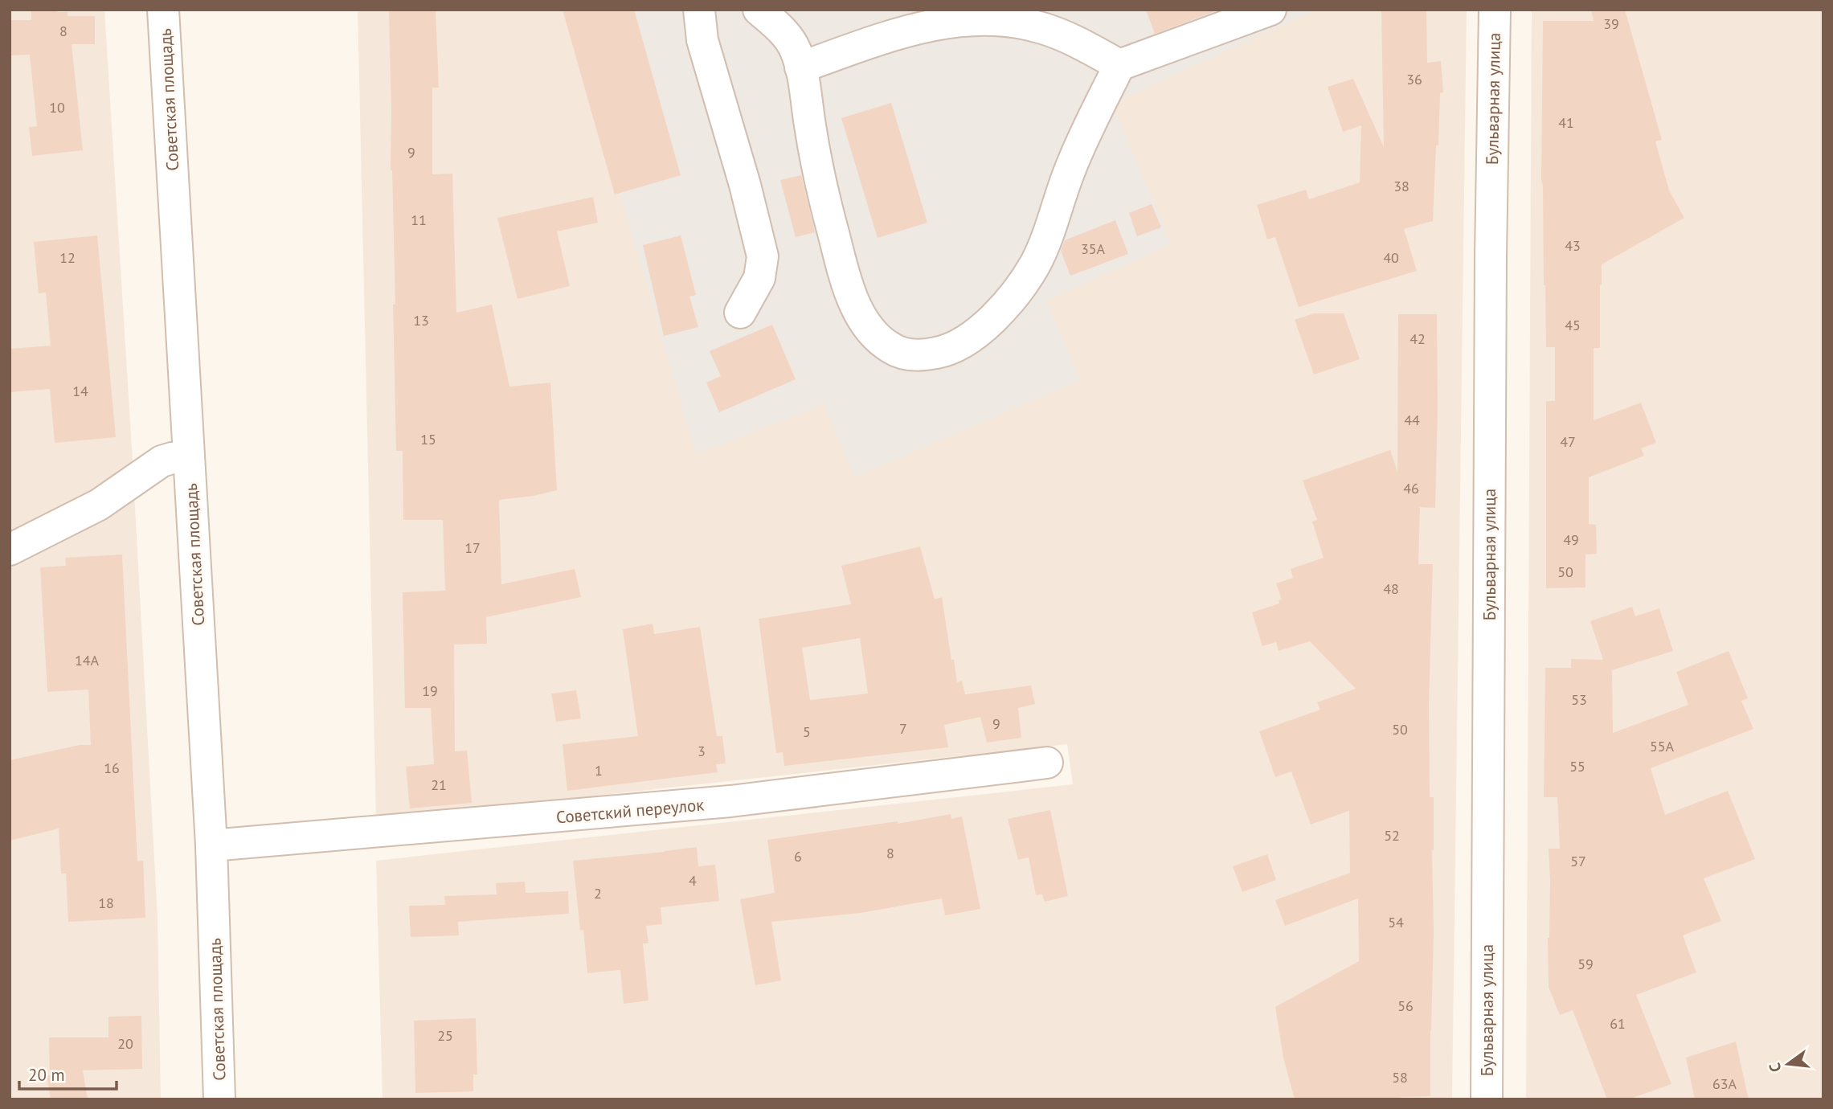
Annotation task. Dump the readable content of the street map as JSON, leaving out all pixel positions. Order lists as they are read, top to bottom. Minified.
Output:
{"streets":{"street":["Бульварная улица","Советская площадь","Советский переулок"]},"crossings":[["Советская площадь","Советский переулок"]],"house_numbers":["39","8","36","10","41","9","38","11","43","35А","12","40","13","45","42","14","44","15","47","46","49","17","50","48","14А","19","53","9","7","50","5","55А","3","55","16","1","21","52","8","6","57","4","2","18","54","59","56","61","25","20","58","63А"],"scale_bar":"20 m","north":"left"}
